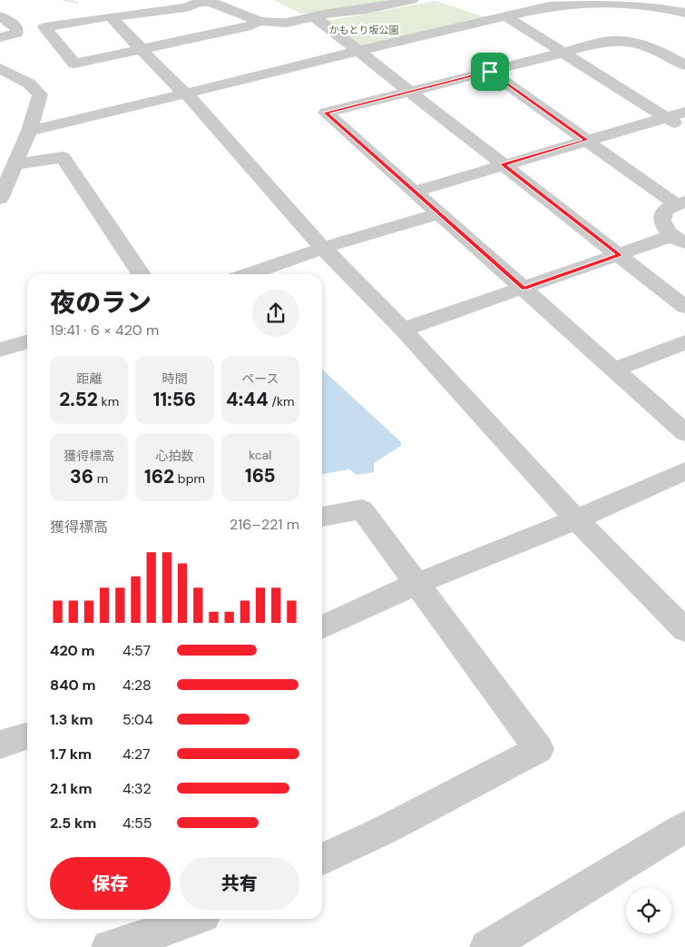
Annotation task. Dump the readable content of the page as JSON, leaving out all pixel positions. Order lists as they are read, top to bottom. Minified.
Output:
{"parks":["かもとり坂公園"],"page":{"heading":["夜のラン","19:41 · 6 × 420 m"],"stats":[["距離","2.52 km"],["時間","11:56"],["ペース","4:44 /km"],["獲得標高","36 m"],["心拍数","162 bpm"],["kcal","165"]],"chart":["獲得標高","216–221 m"],"list":[{"name":"420 m","note":"4:57"},{"name":"840 m","note":"4:28"},{"name":"1.3 km","note":"5:04"},{"name":"1.7 km","note":"4:27"},{"name":"2.1 km","note":"4:32"},{"name":"2.5 km","note":"4:55"}],"buttons":["保存","共有"]}}
